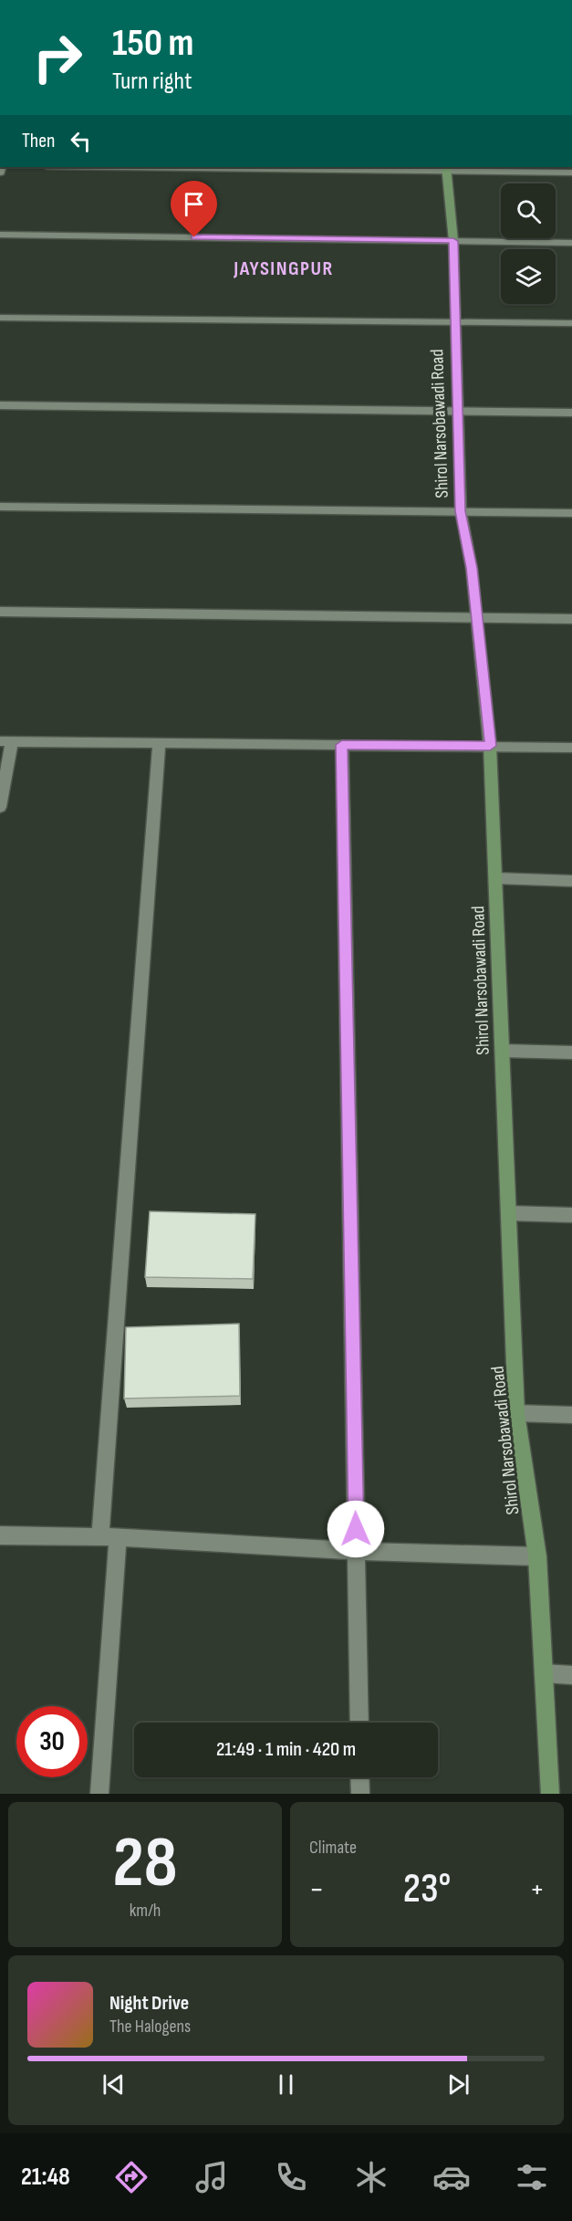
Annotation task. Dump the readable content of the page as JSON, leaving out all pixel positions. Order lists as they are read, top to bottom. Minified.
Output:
{"streets":{"main road":["Shirol Narsobawadi Road"]},"districts":["JAYSINGPUR"],"page":{"turn":["150 m","Turn right"],"then":"Then","limit":"30","trip":"21:49 · 1 min · 420 m","tile":[["28","km/h"],"Climate"],"heat":["−","23°","+"],"song":["Night Drive","The Halogens"],"tabs":"21:48"}}
